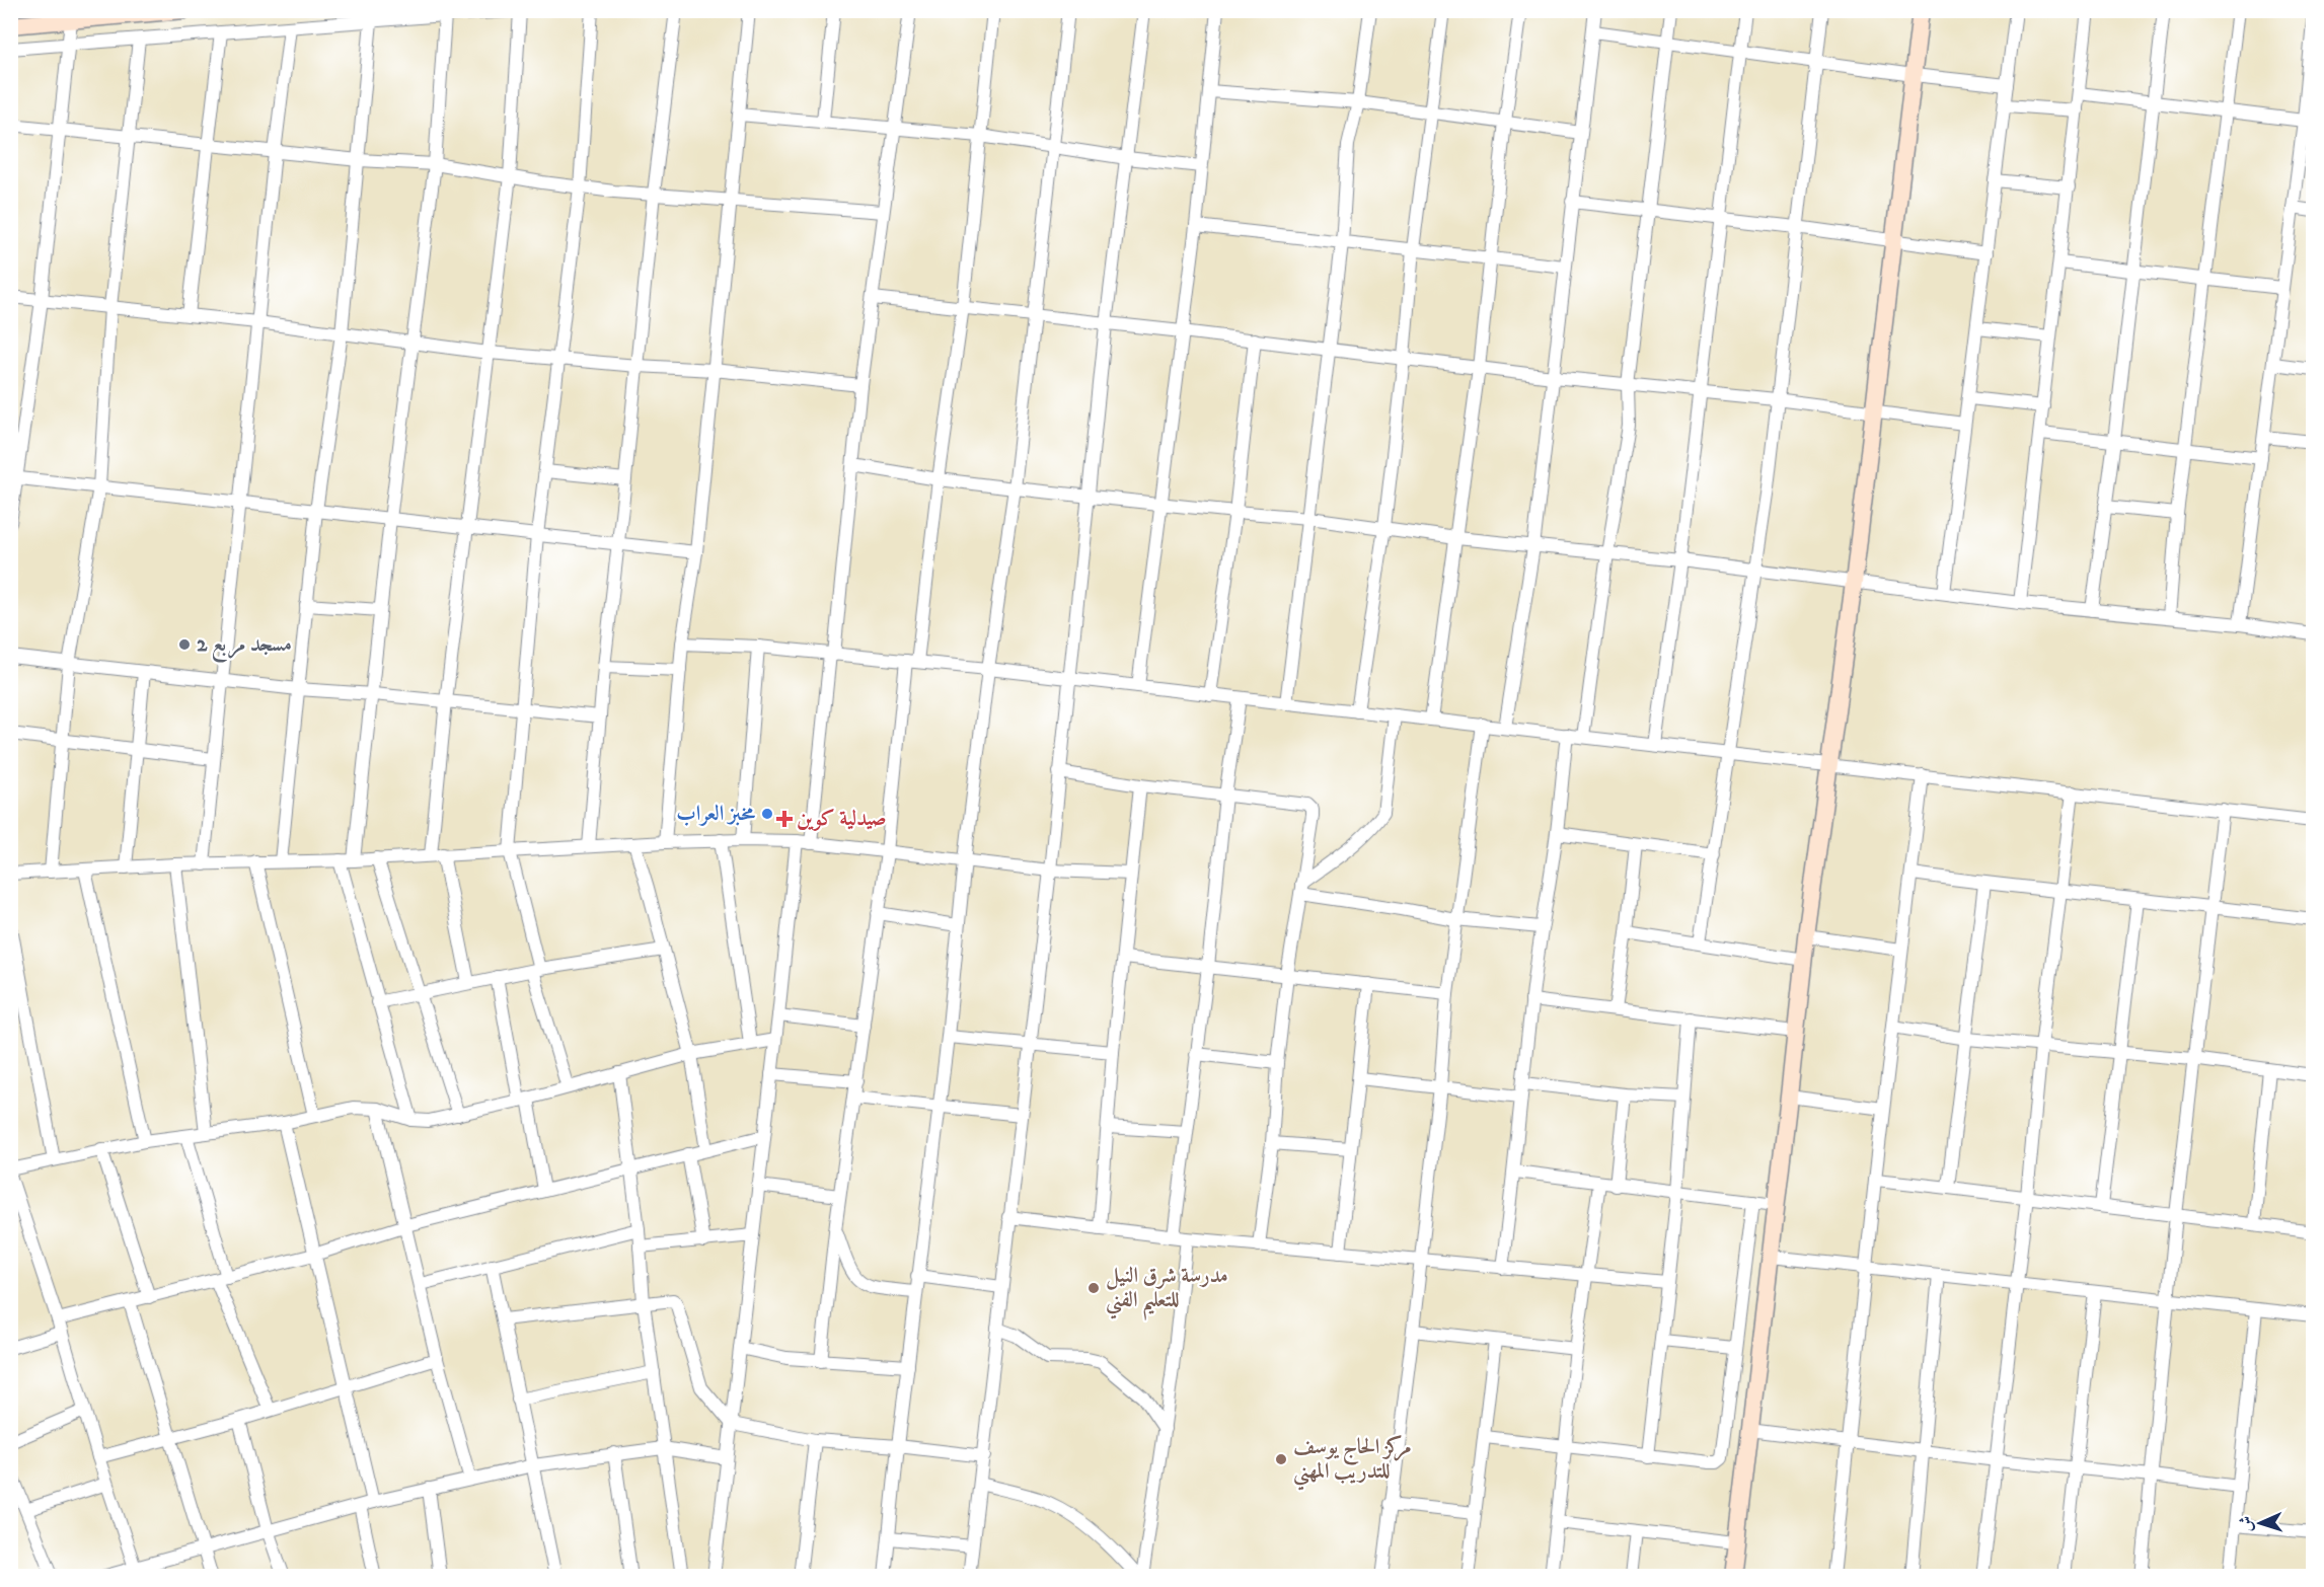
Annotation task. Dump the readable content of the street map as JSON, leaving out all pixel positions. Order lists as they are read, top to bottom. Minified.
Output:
{"places":{"other":["مسجد مربع 2","مخبز العراب","مدرسة شرق النيل للتعليم الفني","مركز الحاج يوسف للتدريب المهني"],"health":["صيدلية كوين"]},"north":"left"}
